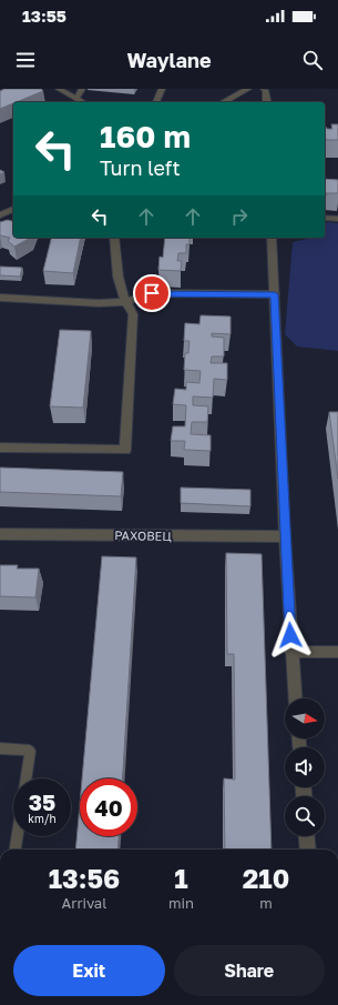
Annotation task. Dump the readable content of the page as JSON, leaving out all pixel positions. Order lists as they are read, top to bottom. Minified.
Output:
{"streets":{"street":["РАХОВЕЦ"]},"north":"right","page":{"status":"13:55","header":"Waylane","turn":["160 m","Turn left"],"speed":"35 km/h","limit":"40","eta":["13:56","Arrival","1","min","210","m"],"buttons":["Exit","Share"]}}
